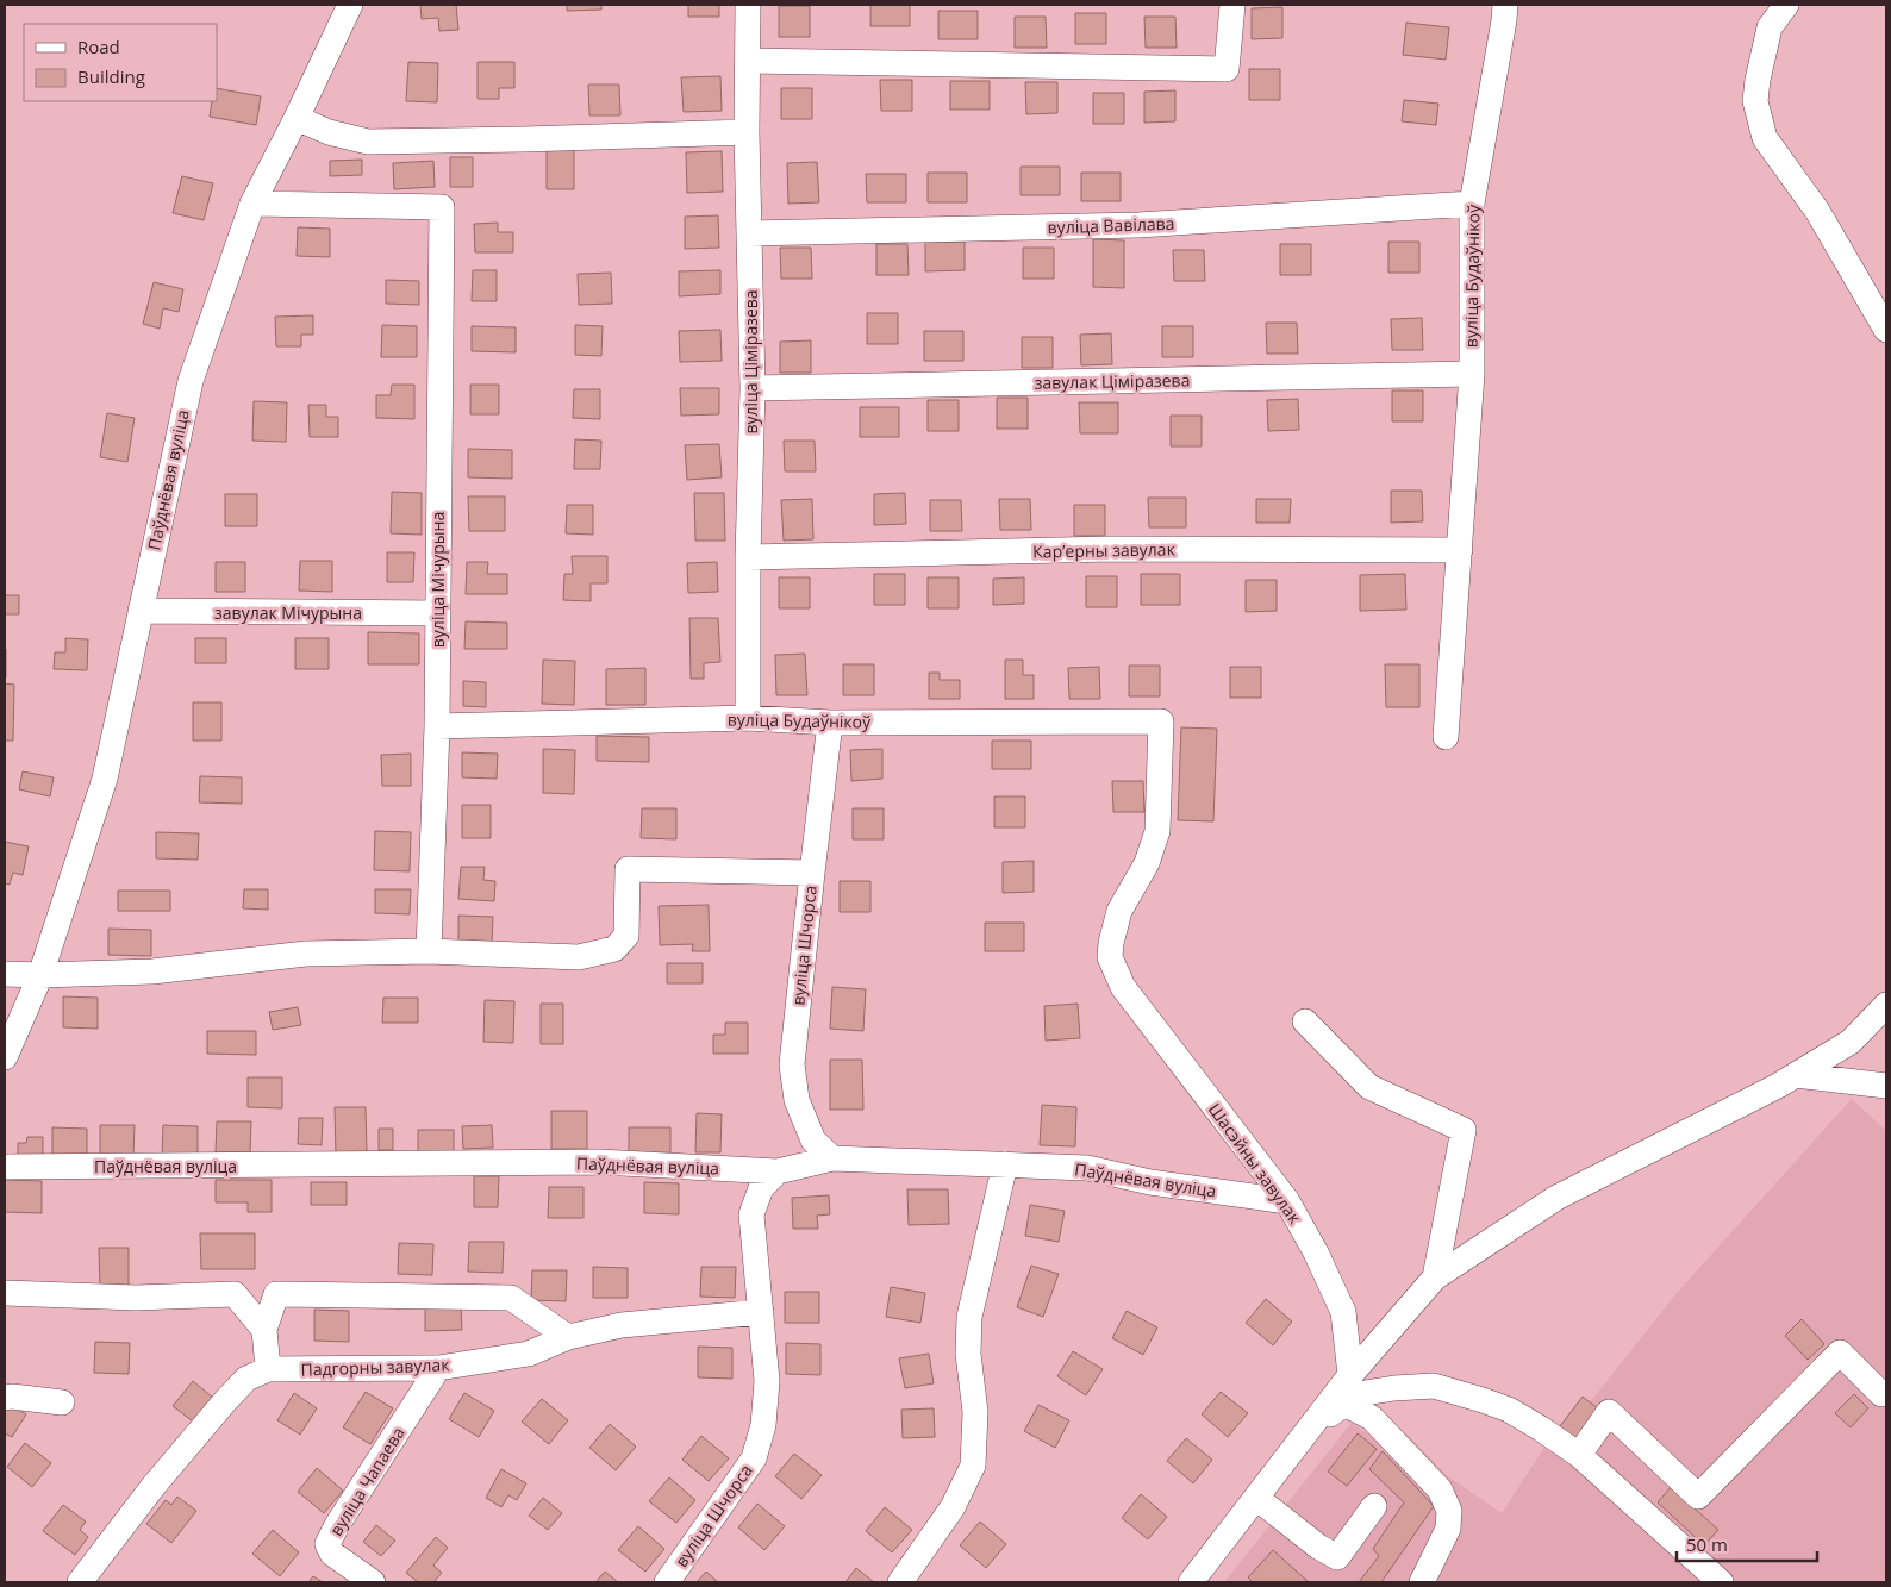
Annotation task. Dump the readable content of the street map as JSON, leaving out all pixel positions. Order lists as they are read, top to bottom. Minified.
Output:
{"streets":{"street":["вуліца Вавілава","вуліца Будаўнікоў","вуліца Ціміразева","завулак Ціміразева","Паўднёвая вуліца","Карʼерны завулак","вуліца Мічурына","завулак Мічурына","вуліца Шчорса","Шасэйны завулак","Падгорны завулак","вуліца Чапаева"]},"crossings":[["вуліца Вавілава","вуліца Будаўнікоў"],["вуліца Вавілава","вуліца Ціміразева"],["вуліца Будаўнікоў","вуліца Ціміразева"],["вуліца Будаўнікоў","завулак Ціміразева"],["вуліца Будаўнікоў","Карʼерны завулак"],["вуліца Будаўнікоў","вуліца Мічурына"],["вуліца Будаўнікоў","вуліца Шчорса"],["вуліца Будаўнікоў","Шасэйны завулак"],["вуліца Ціміразева","завулак Ціміразева"],["вуліца Ціміразева","Карʼерны завулак"],["Паўднёвая вуліца","вуліца Мічурына"],["Паўднёвая вуліца","завулак Мічурына"],["Паўднёвая вуліца","вуліца Шчорса"],["Паўднёвая вуліца","Шасэйны завулак"],["вуліца Мічурына","завулак Мічурына"],["вуліца Шчорса","Падгорны завулак"],["Падгорны завулак","вуліца Чапаева"]],"legend":["Road","Building"],"scale_bar":"50 m"}
